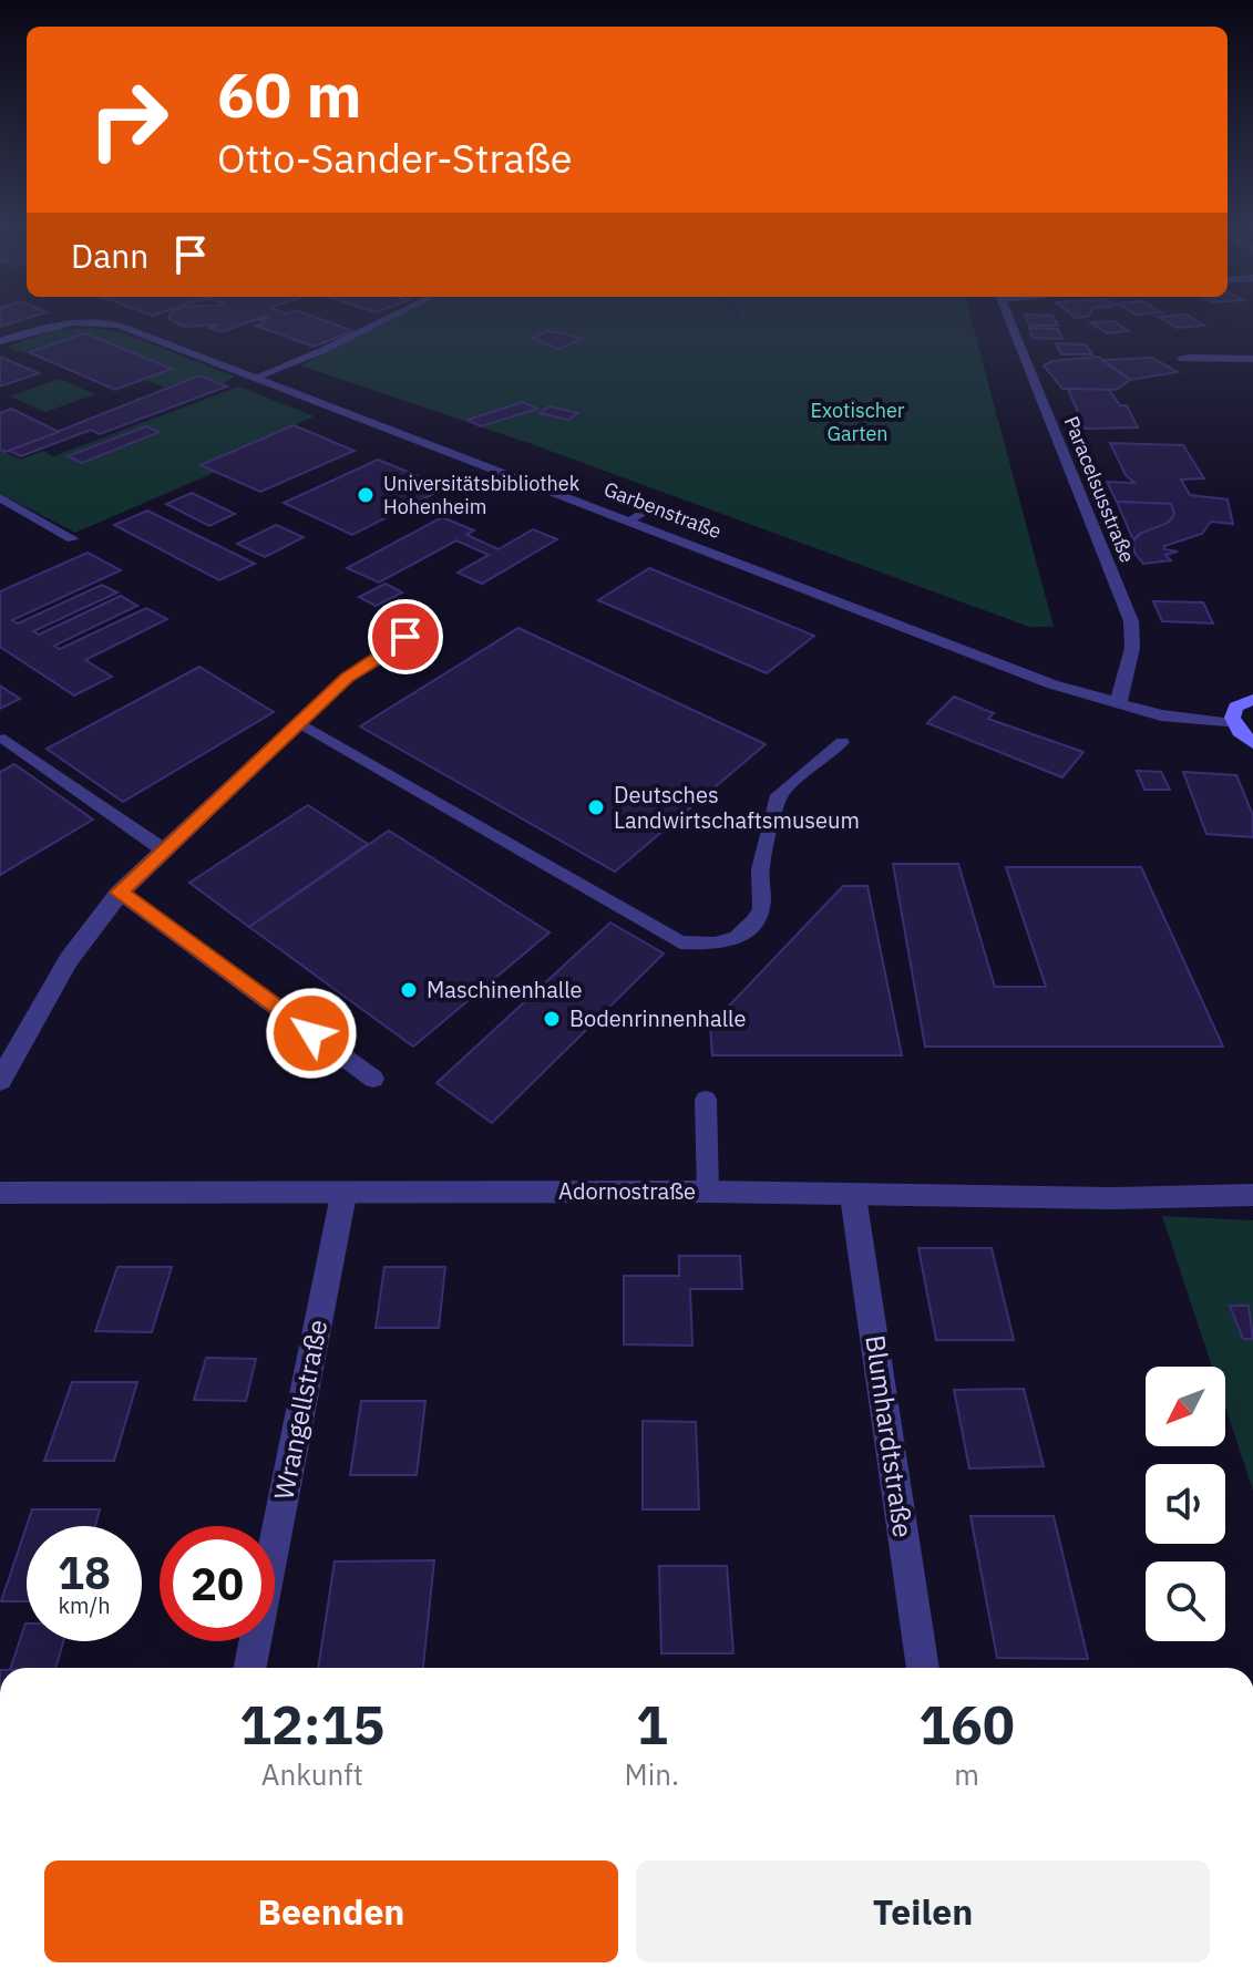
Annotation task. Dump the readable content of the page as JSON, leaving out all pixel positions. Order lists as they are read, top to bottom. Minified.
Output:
{"streets":{"street":["Paracelsusstraße","Garbenstraße","Adornostraße","Wrangellstraße","Blumhardtstraße"]},"crossings":[["Paracelsusstraße","Garbenstraße"],["Adornostraße","Wrangellstraße"],["Adornostraße","Blumhardtstraße"]],"parks":["Exotischer Garten"],"places":["Universitätsbibliothek Hohenheim","Deutsches Landwirtschaftsmuseum","Maschinenhalle","Bodenrinnenhalle"],"north":"bottom left","page":{"turn":["60 m","Otto-Sander-Straße"],"then":"Dann","speed":"18 km/h","limit":"20","eta":["12:15","Ankunft","1","Min.","160","m"],"buttons":["Beenden","Teilen"]}}
